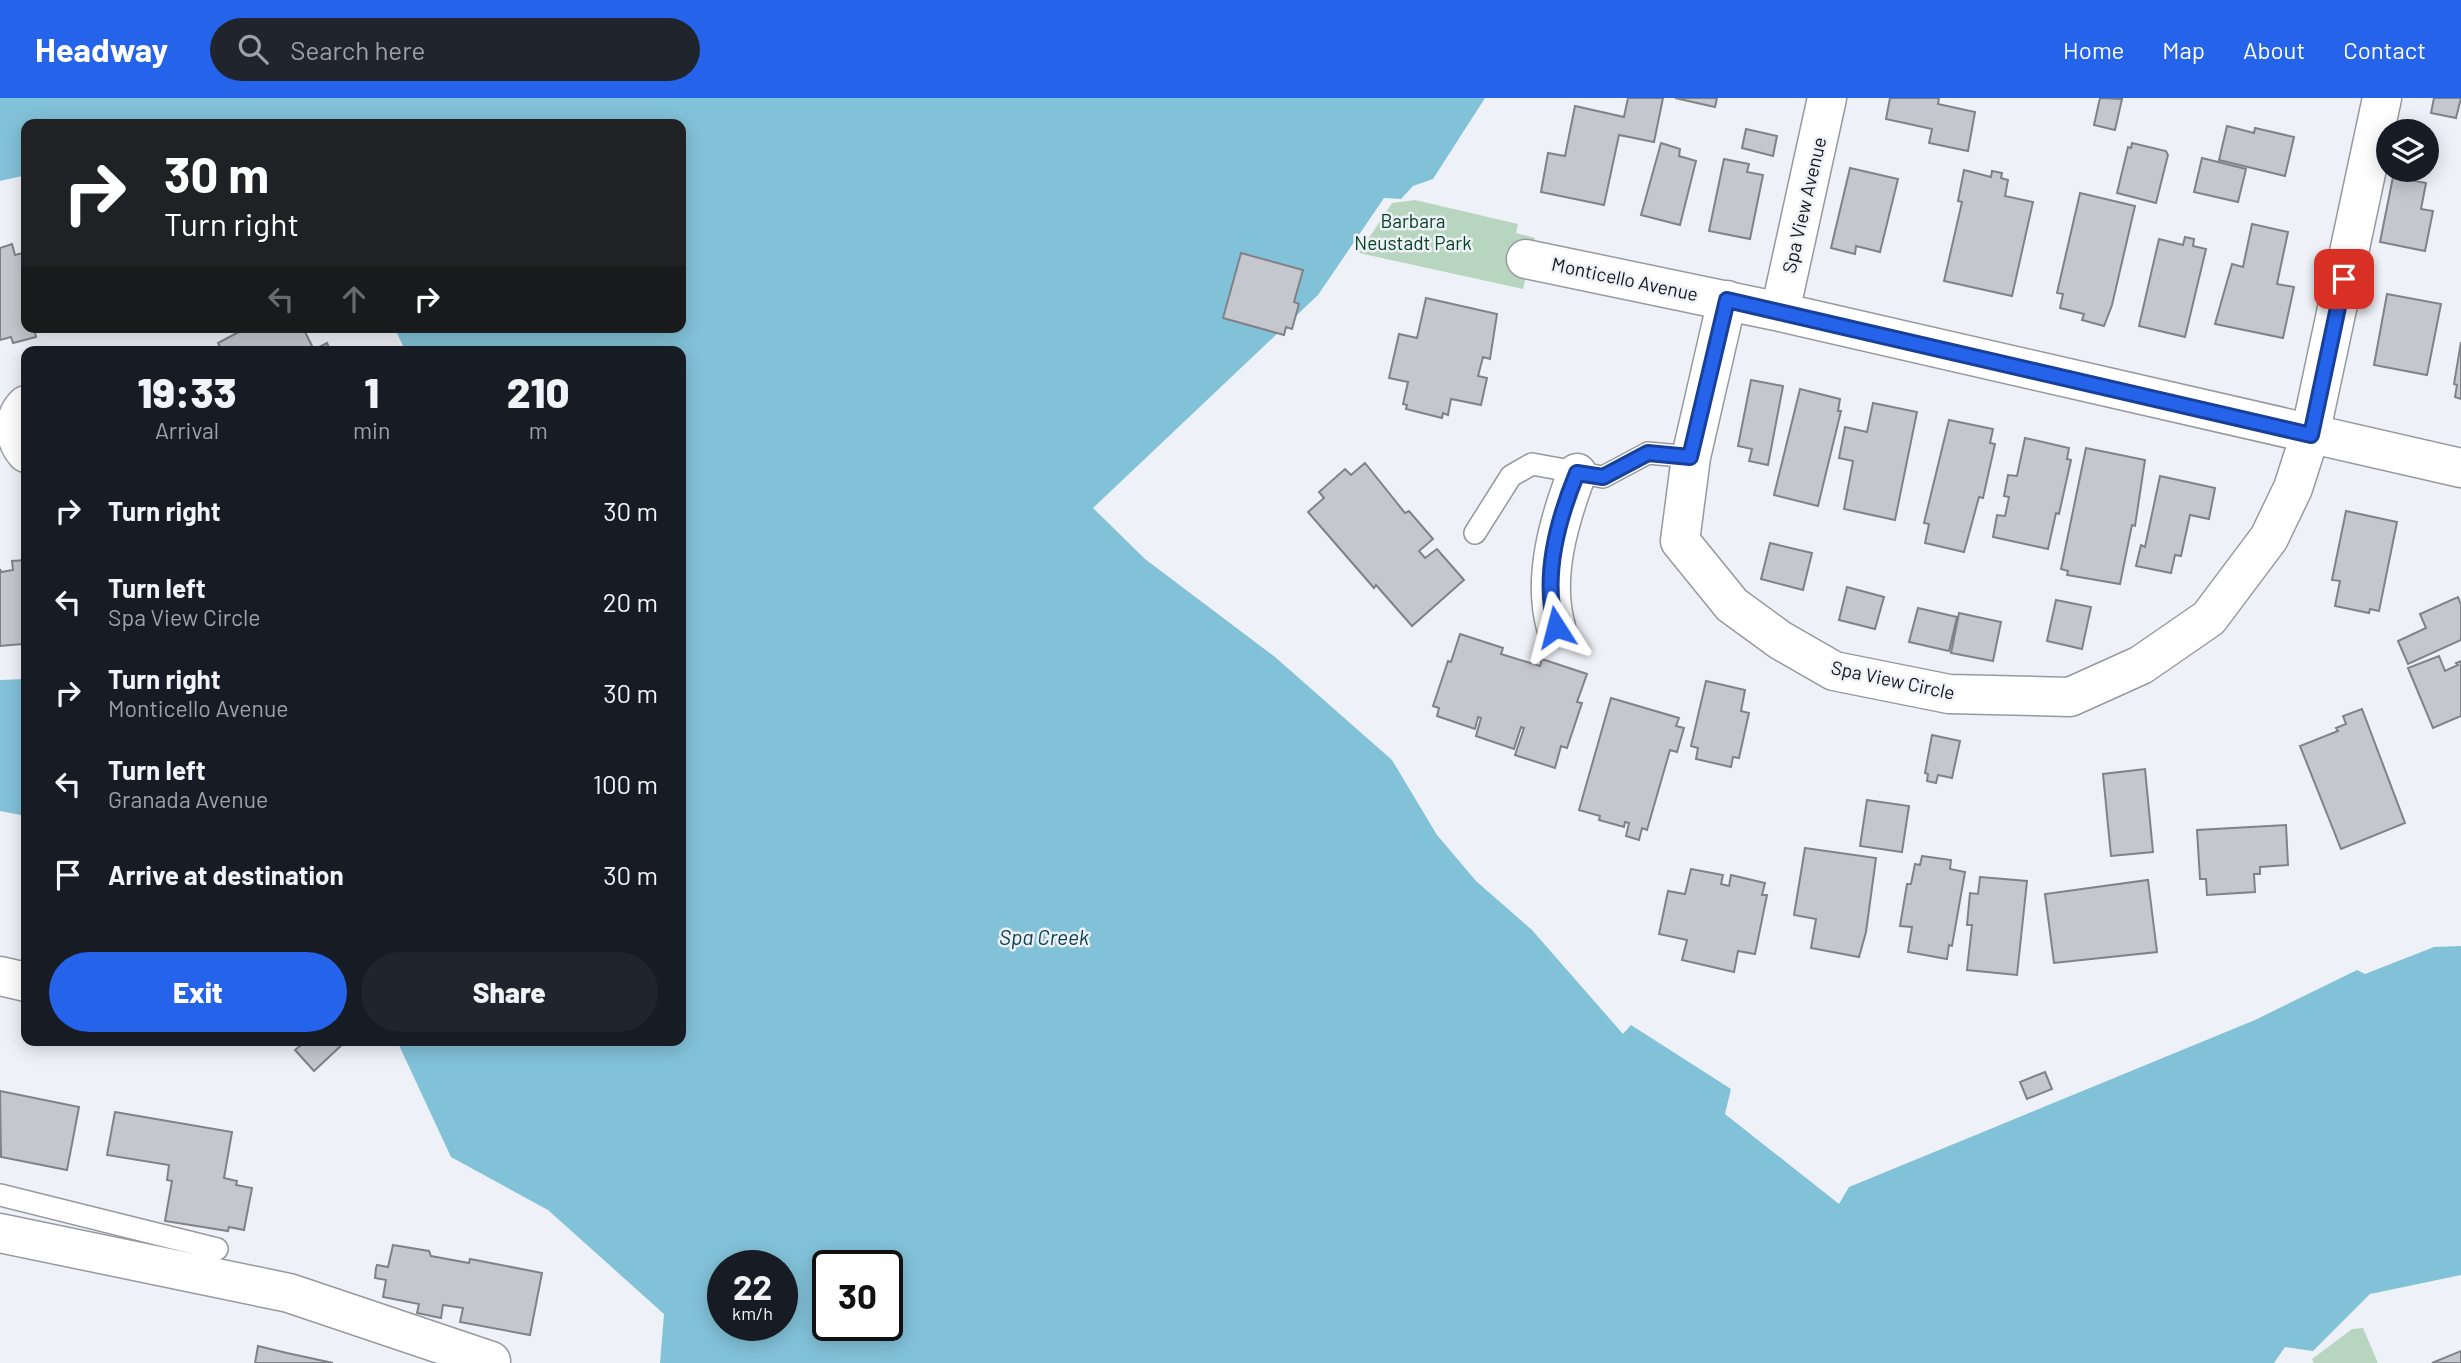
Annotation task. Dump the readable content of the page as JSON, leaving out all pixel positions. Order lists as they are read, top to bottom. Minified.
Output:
{"streets":{"street":["Spa View Avenue","Monticello Avenue","Spa View Circle"]},"crossings":[["Spa View Avenue","Monticello Avenue"],["Monticello Avenue","Spa View Circle"]],"water":["Spa Creek"],"parks":["Barbara Neustadt Park"],"page":{"header":"Headway","search":"Search here","nav":["Home","Map","About","Contact"],"turn":["30 m","Turn right"],"eta":["19:33","Arrival","1","min","210","m"],"list":[{"name":"Turn right","value":"30 m"},{"name":"Turn left","note":"Spa View Circle","value":"20 m"},{"name":"Turn right","note":"Monticello Avenue","value":"30 m"},{"name":"Turn left","note":"Granada Avenue","value":"100 m"},{"name":"Arrive at destination","value":"30 m"}],"buttons":["Exit","Share"],"speed":"22 km/h","limit":"30"}}
